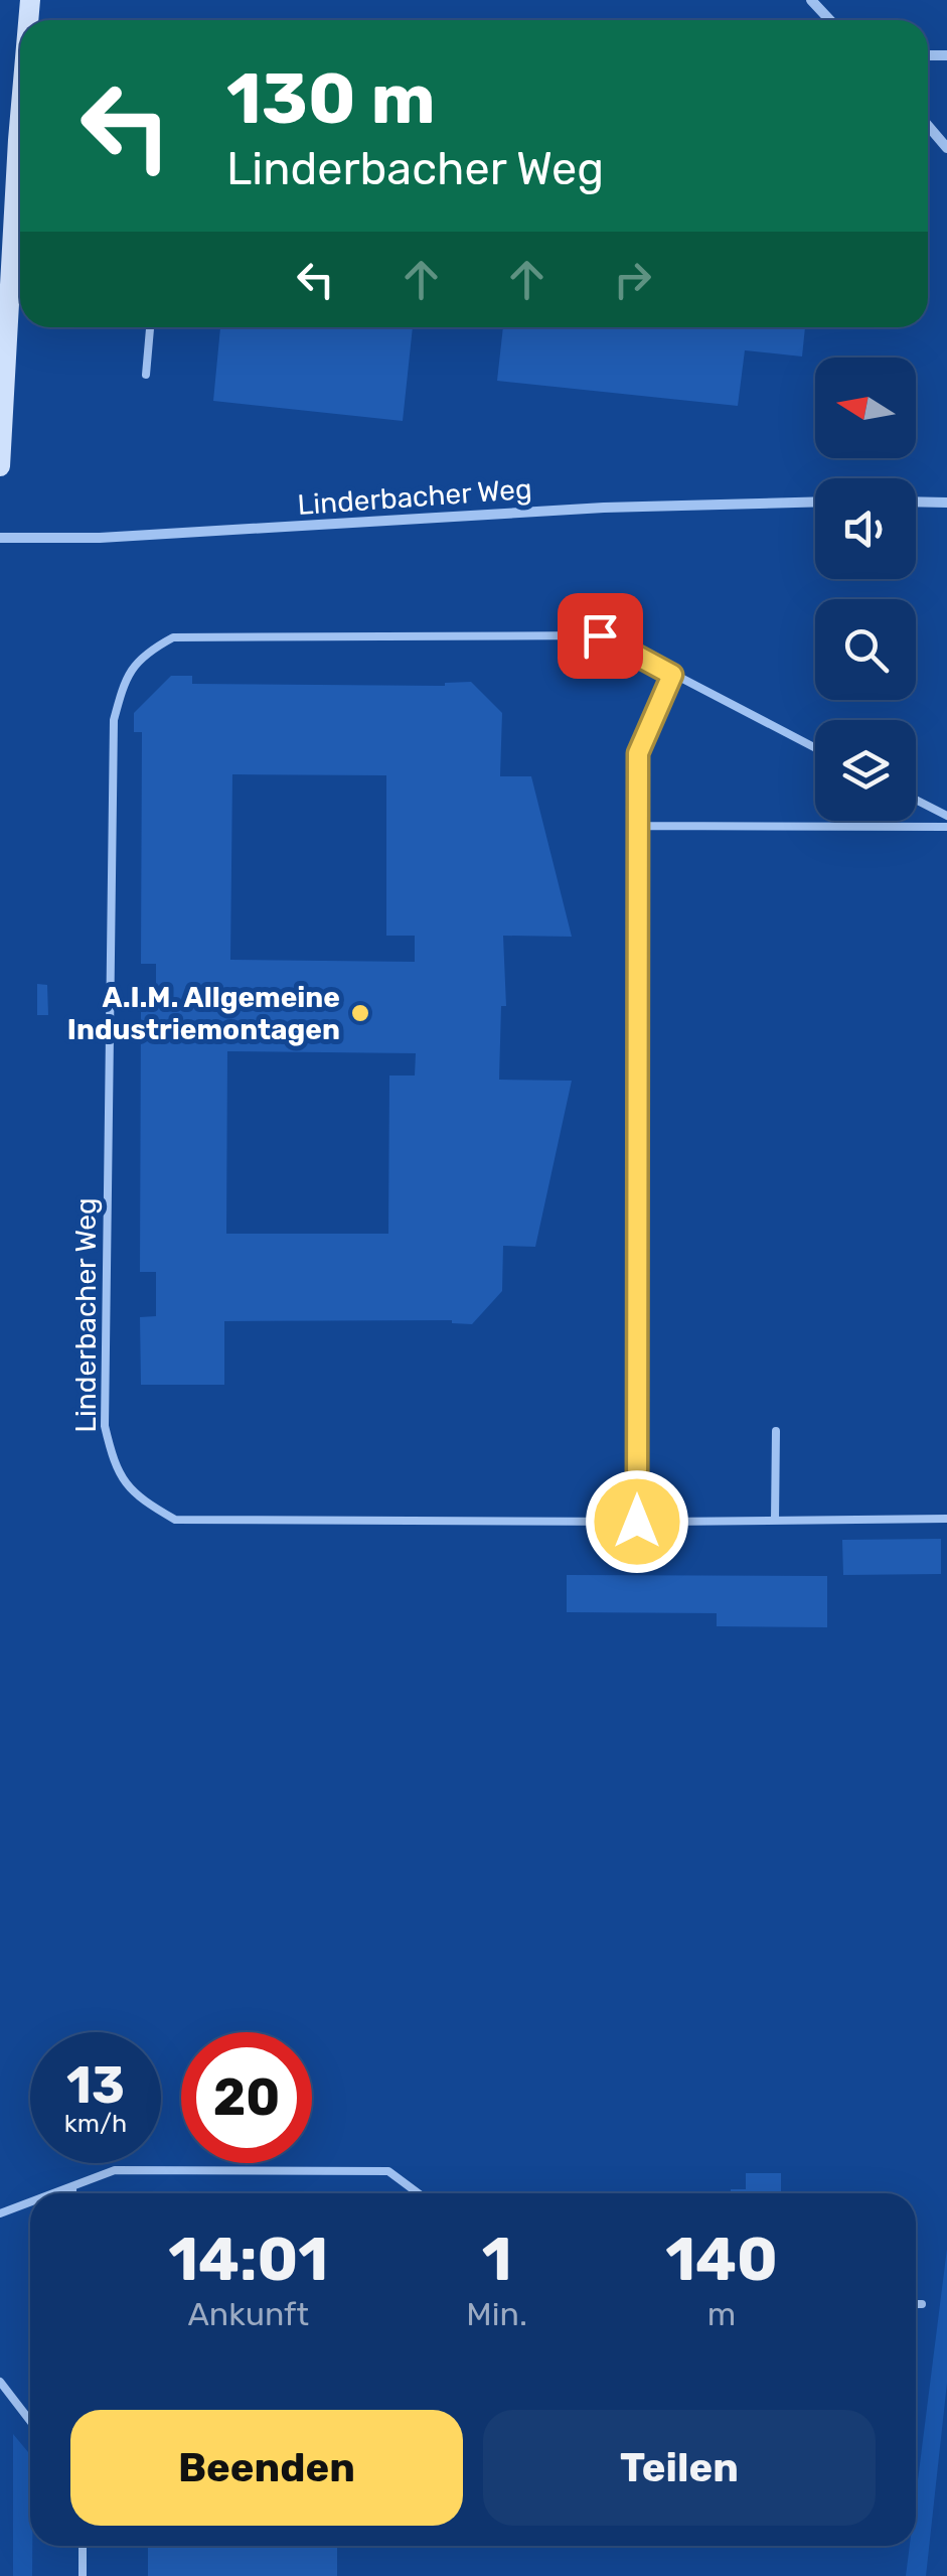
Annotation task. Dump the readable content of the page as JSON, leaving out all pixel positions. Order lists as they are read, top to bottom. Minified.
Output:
{"streets":{"street":["Linderbacher Weg"]},"places":["A.I.M. Allgemeine Industriemontagen"],"north":"left","page":{"turn":["130 m","Linderbacher Weg"],"speed":"13 km/h","limit":"20","eta":["14:01","Ankunft","1","Min.","140","m"],"buttons":["Beenden","Teilen"]}}
